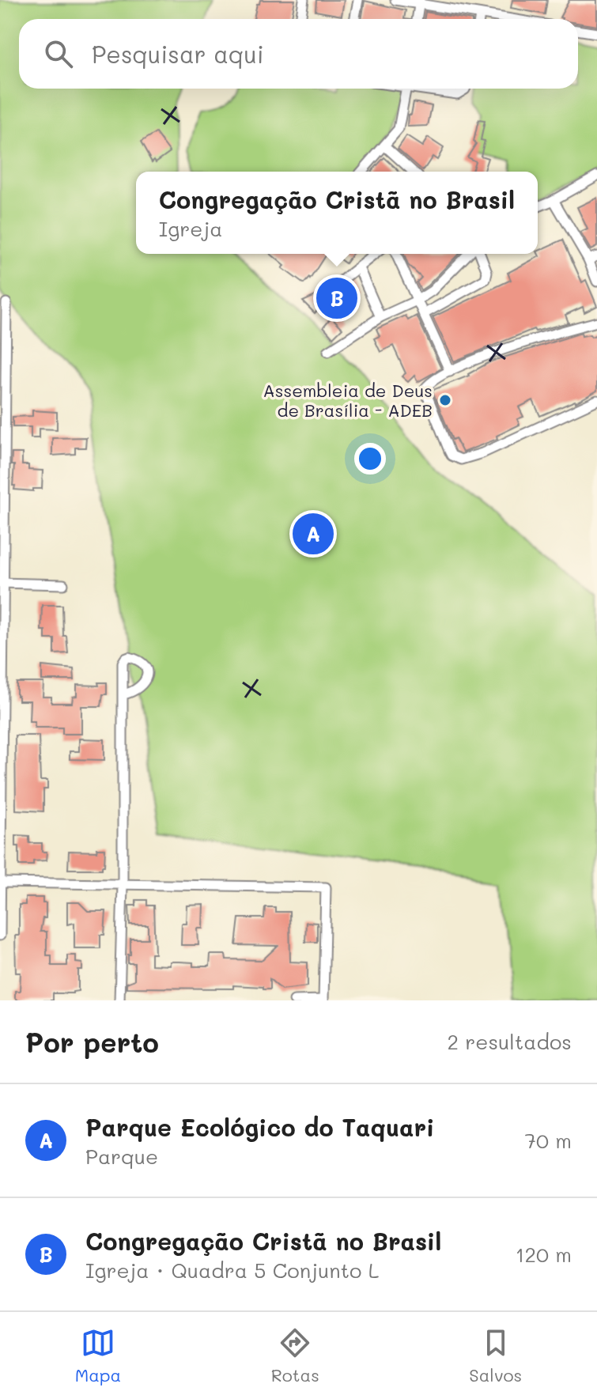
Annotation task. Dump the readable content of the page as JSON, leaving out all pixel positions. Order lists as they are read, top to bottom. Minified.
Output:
{"places":["Assembleia de Deus de Brasília - ADEB"],"page":{"search":"Pesquisar aqui","popup":["Congregação Cristã no Brasil","Igreja"],"pins":["B","A"],"heading":["Por perto","2 resultados"],"list":[{"mark":"A","name":"Parque Ecológico do Taquari","note":"Parque","value":"70 m"},{"mark":"B","name":"Congregação Cristã no Brasil","note":"Igreja · Quadra 5 Conjunto L","value":"120 m"}],"nav":["Mapa","Rotas","Salvos"]}}
